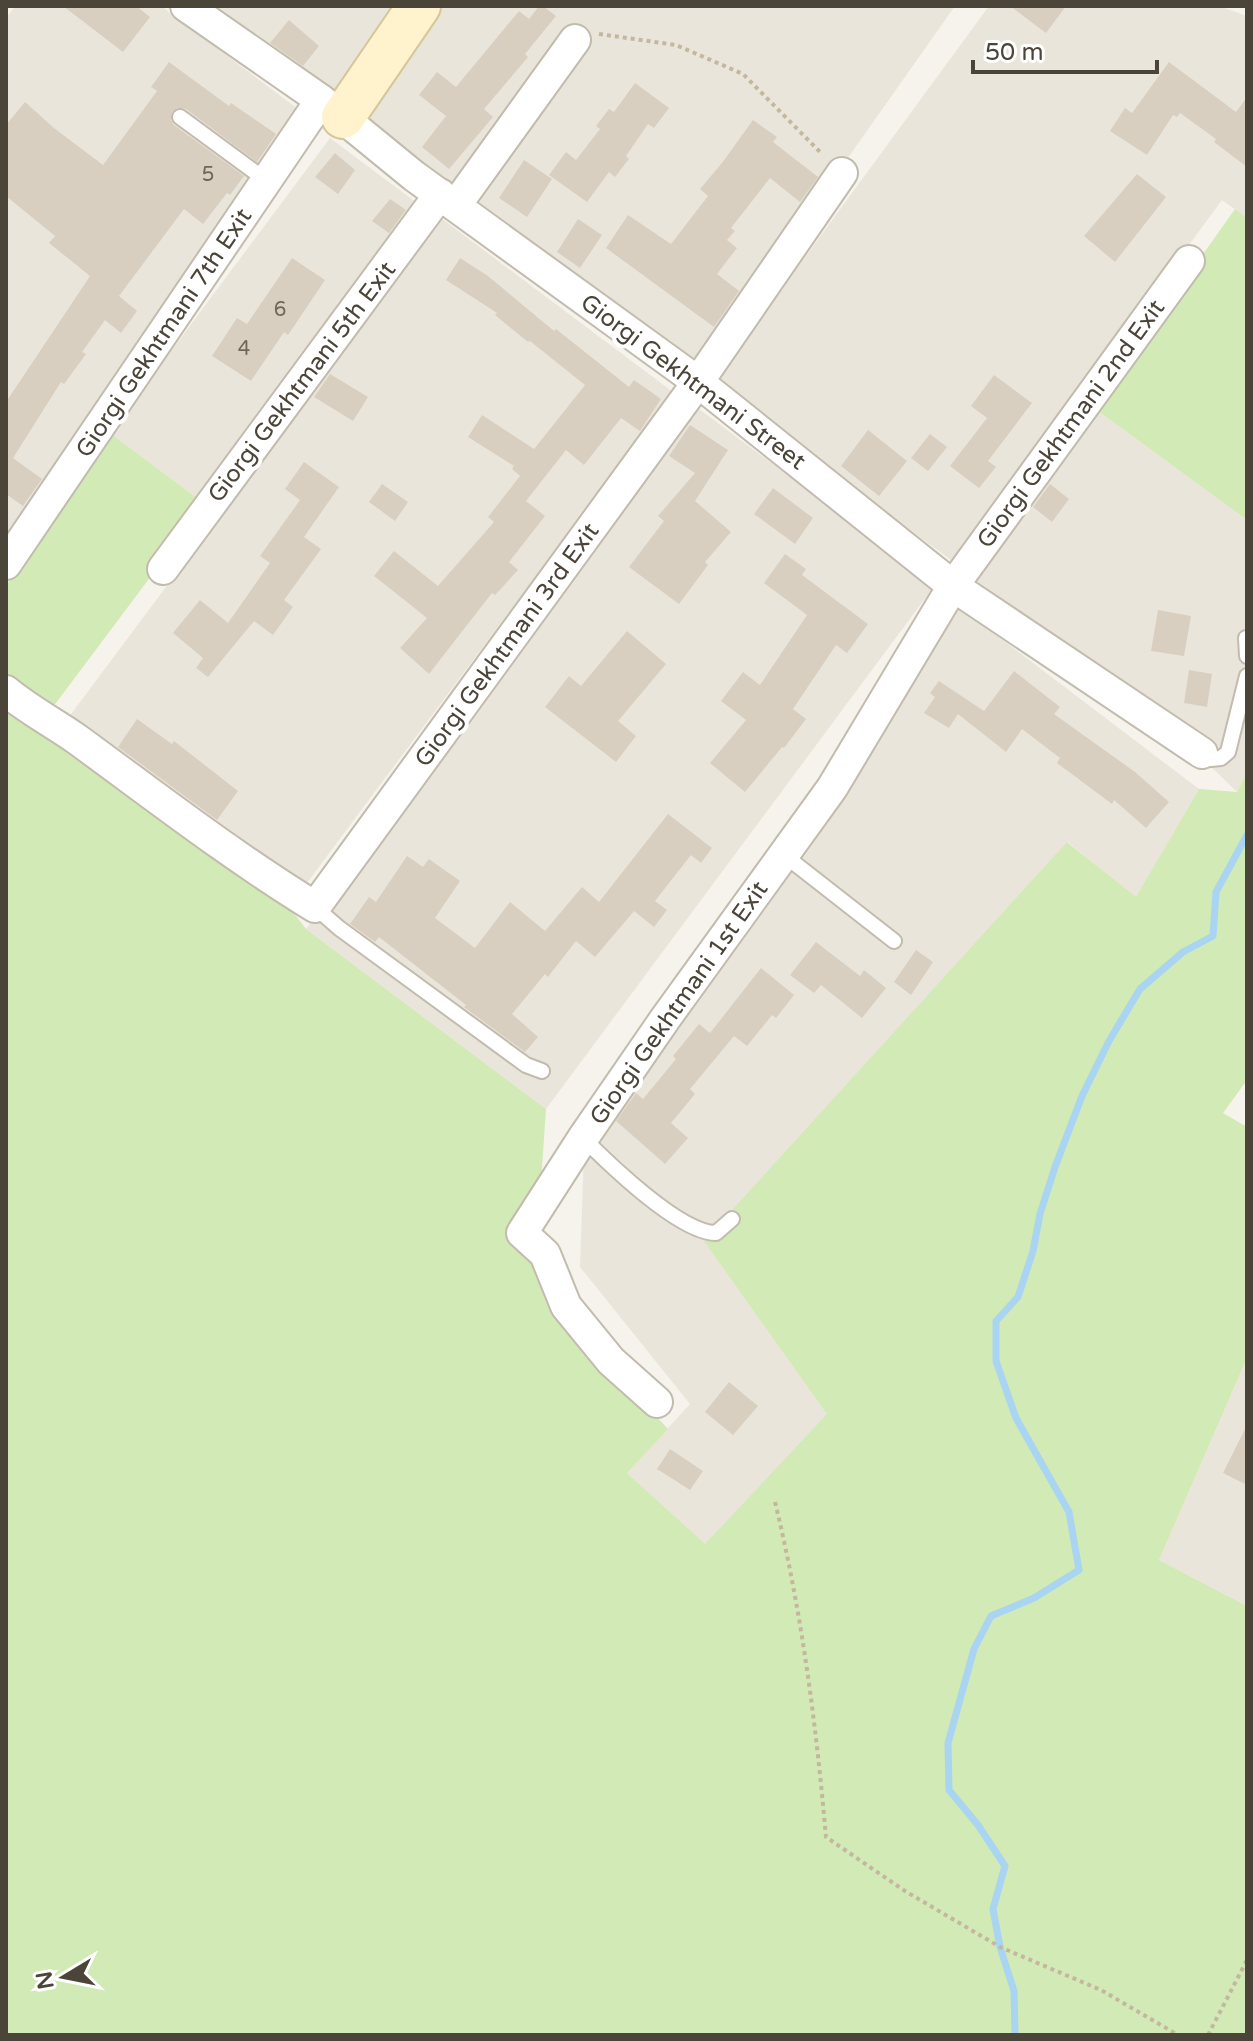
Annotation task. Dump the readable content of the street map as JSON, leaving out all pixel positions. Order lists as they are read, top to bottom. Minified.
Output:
{"streets":{"street":["Giorgi Gekhtmani 7th Exit","Giorgi Gekhtmani 5th Exit","Giorgi Gekhtmani Street","Giorgi Gekhtmani 2nd Exit","Giorgi Gekhtmani 3rd Exit","Giorgi Gekhtmani 1st Exit"]},"crossings":[["Giorgi Gekhtmani 7th Exit","Giorgi Gekhtmani Street"],["Giorgi Gekhtmani 5th Exit","Giorgi Gekhtmani Street"],["Giorgi Gekhtmani Street","Giorgi Gekhtmani 2nd Exit"],["Giorgi Gekhtmani Street","Giorgi Gekhtmani 3rd Exit"],["Giorgi Gekhtmani Street","Giorgi Gekhtmani 1st Exit"],["Giorgi Gekhtmani 2nd Exit","Giorgi Gekhtmani 1st Exit"]],"house_numbers":["5","6","4"],"scale_bar":"50 m","north":"left"}
